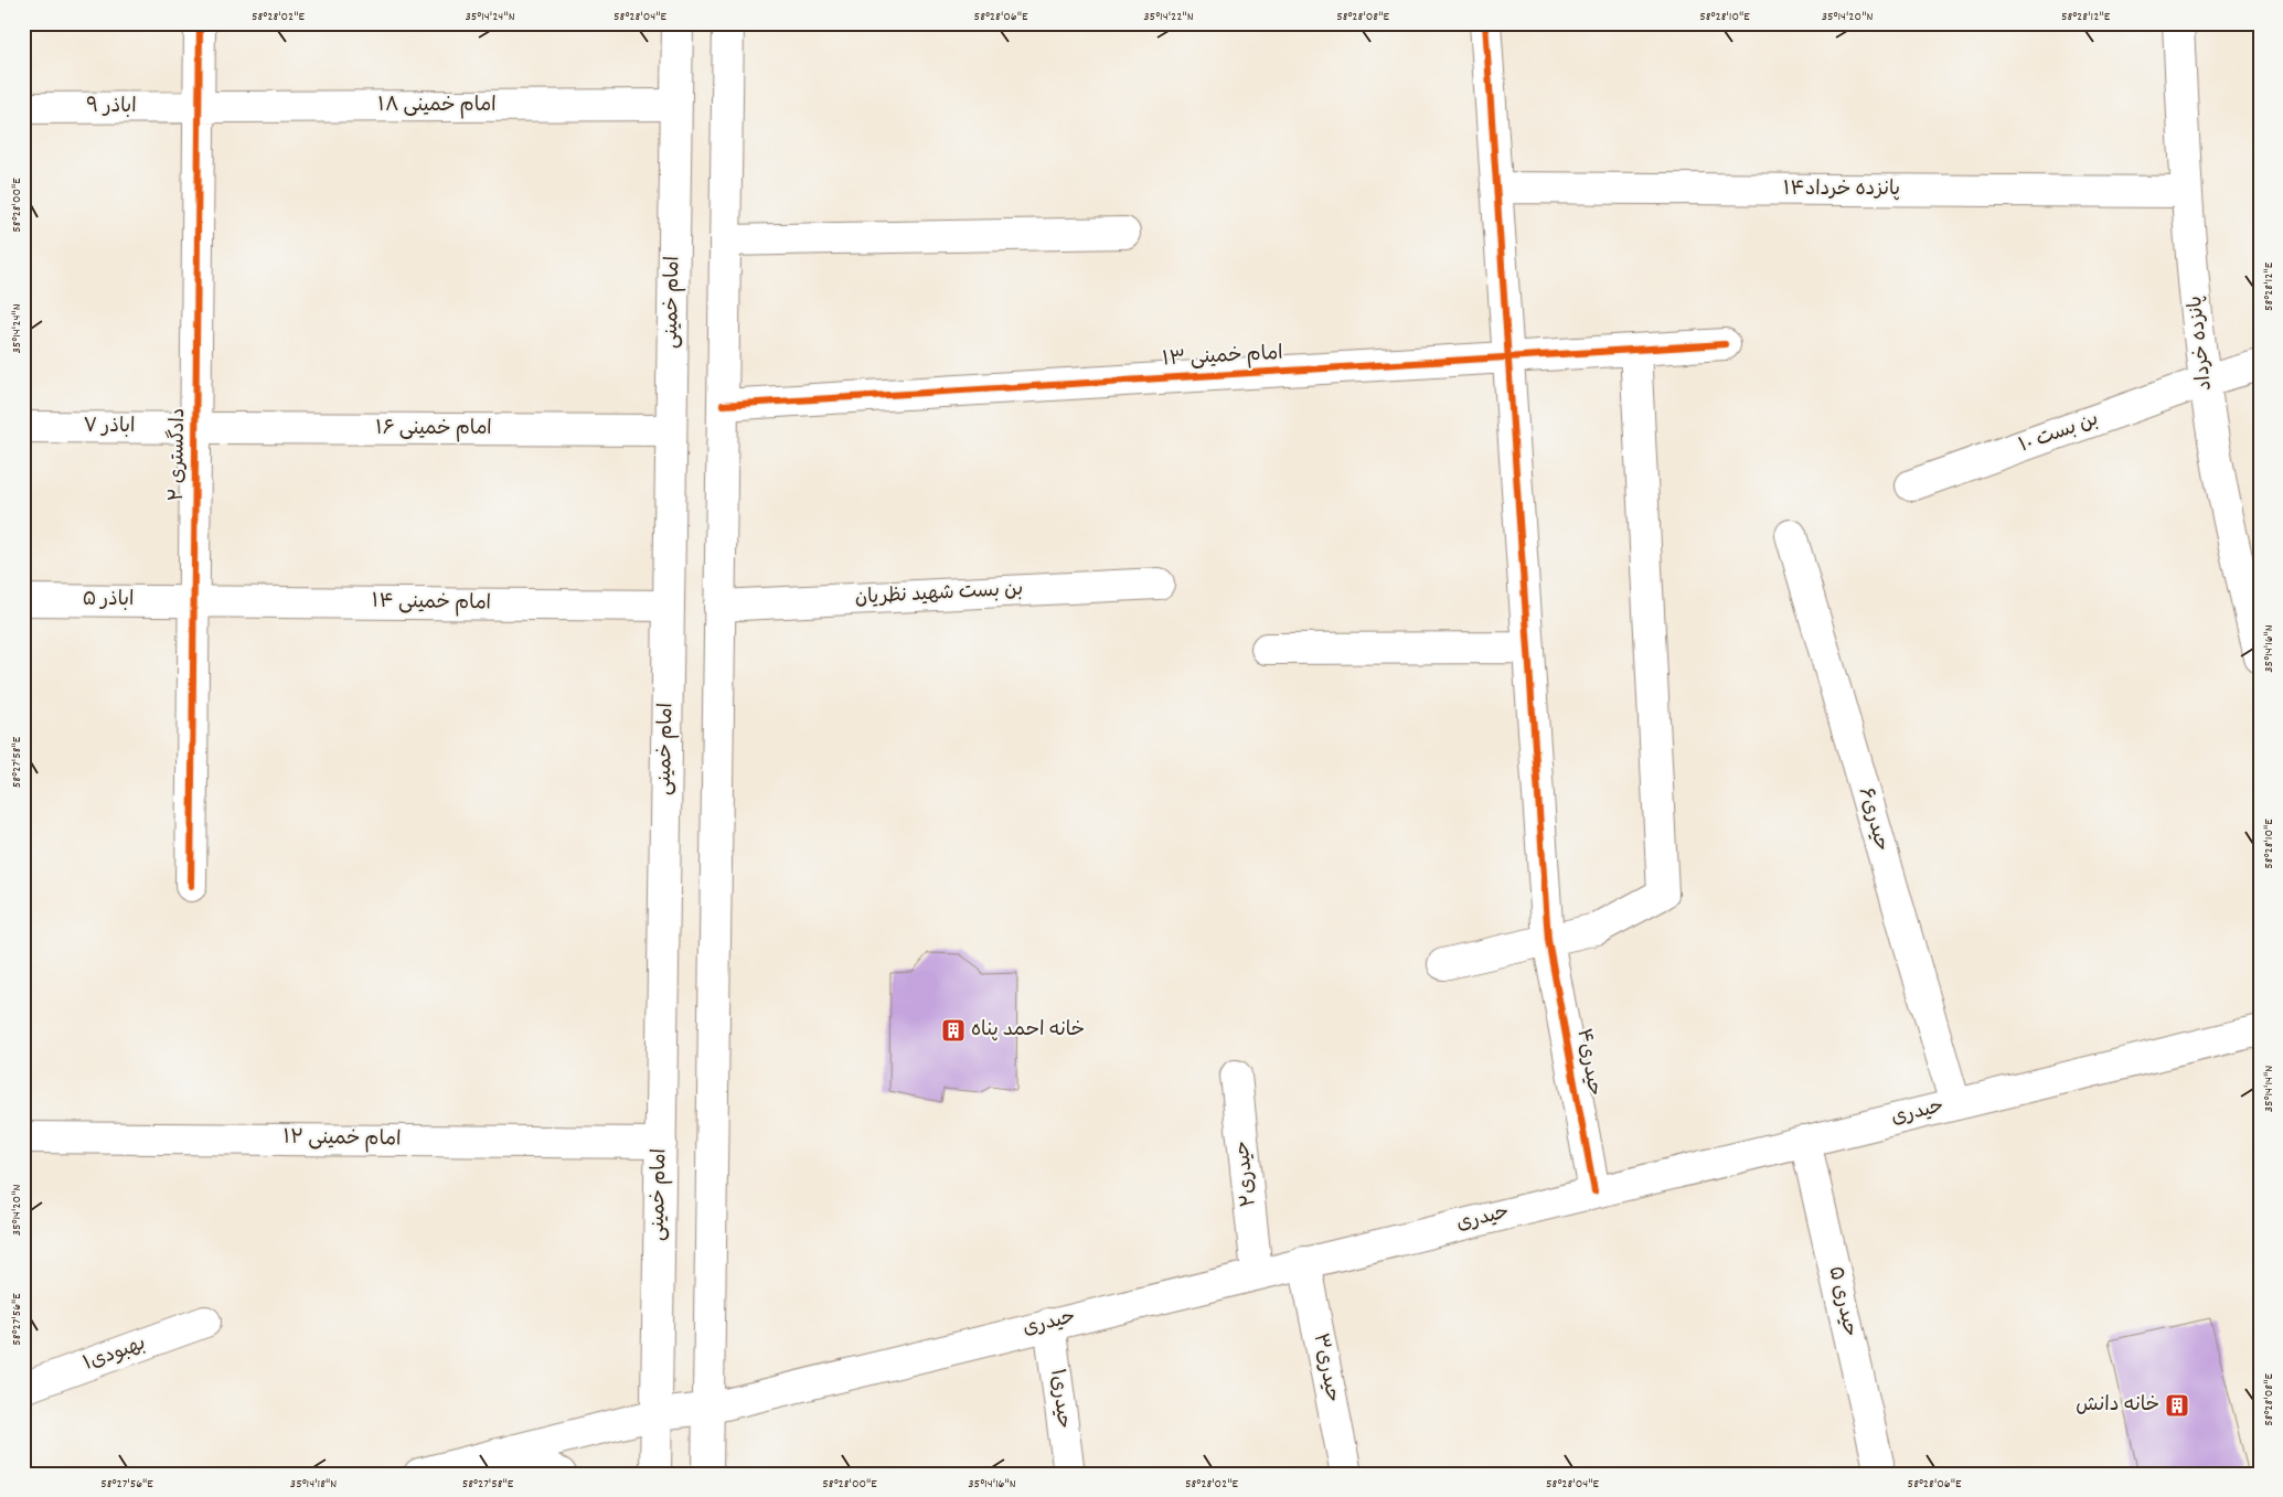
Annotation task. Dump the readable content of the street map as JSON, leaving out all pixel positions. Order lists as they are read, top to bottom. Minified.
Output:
{"streets":{"street":["امام خمینی ۱۸","اباذر ۹","پانزده خرداد۱۴","امام خمینی","پانزده خرداد","امام خمینی ۱۳","اباذر ۷","امام خمینی ۱۶","بن بست ۱۰","دادگستری ۲","بن بست شهید نظریان","اباذر ۵","امام خمینی ۱۴","حیدری۶","حیدری۴","حیدری","امام خمینی ۱۲","حیدری۲","حیدری ۵","بهبودی۱","حیدری۳","حیدری۱"]},"crossings":[["امام خمینی ۱۸","اباذر ۹"],["امام خمینی ۱۸","امام خمینی"],["امام خمینی ۱۸","دادگستری ۲"],["اباذر ۹","دادگستری ۲"],["پانزده خرداد۱۴","پانزده خرداد"],["پانزده خرداد۱۴","حیدری۴"],["امام خمینی","امام خمینی ۱۶"],["امام خمینی","امام خمینی ۱۴"],["امام خمینی","حیدری"],["امام خمینی","امام خمینی ۱۲"],["پانزده خرداد","بن بست ۱۰"],["امام خمینی ۱۳","حیدری۴"],["اباذر ۷","امام خمینی ۱۶"],["اباذر ۷","دادگستری ۲"],["امام خمینی ۱۶","دادگستری ۲"],["دادگستری ۲","اباذر ۵"],["دادگستری ۲","امام خمینی ۱۴"],["اباذر ۵","امام خمینی ۱۴"],["حیدری۶","حیدری"],["حیدری۴","حیدری"],["حیدری","حیدری۲"],["حیدری","حیدری ۵"],["حیدری","حیدری۳"],["حیدری","حیدری۱"]],"places":{"building":["خانه احمد پناه","خانه دانش"]},"coordinates":["58°28'02\"E","35°14'24\"N","58°28'04\"E","58°28'06\"E","35°14'22\"N","58°28'08\"E","58°28'10\"E","35°14'20\"N","58°28'12\"E","58°28'00\"E","35°14'16\"N","58°27'58\"E","35°14'14\"N","58°27'56\"E","35°14'18\"N"]}
